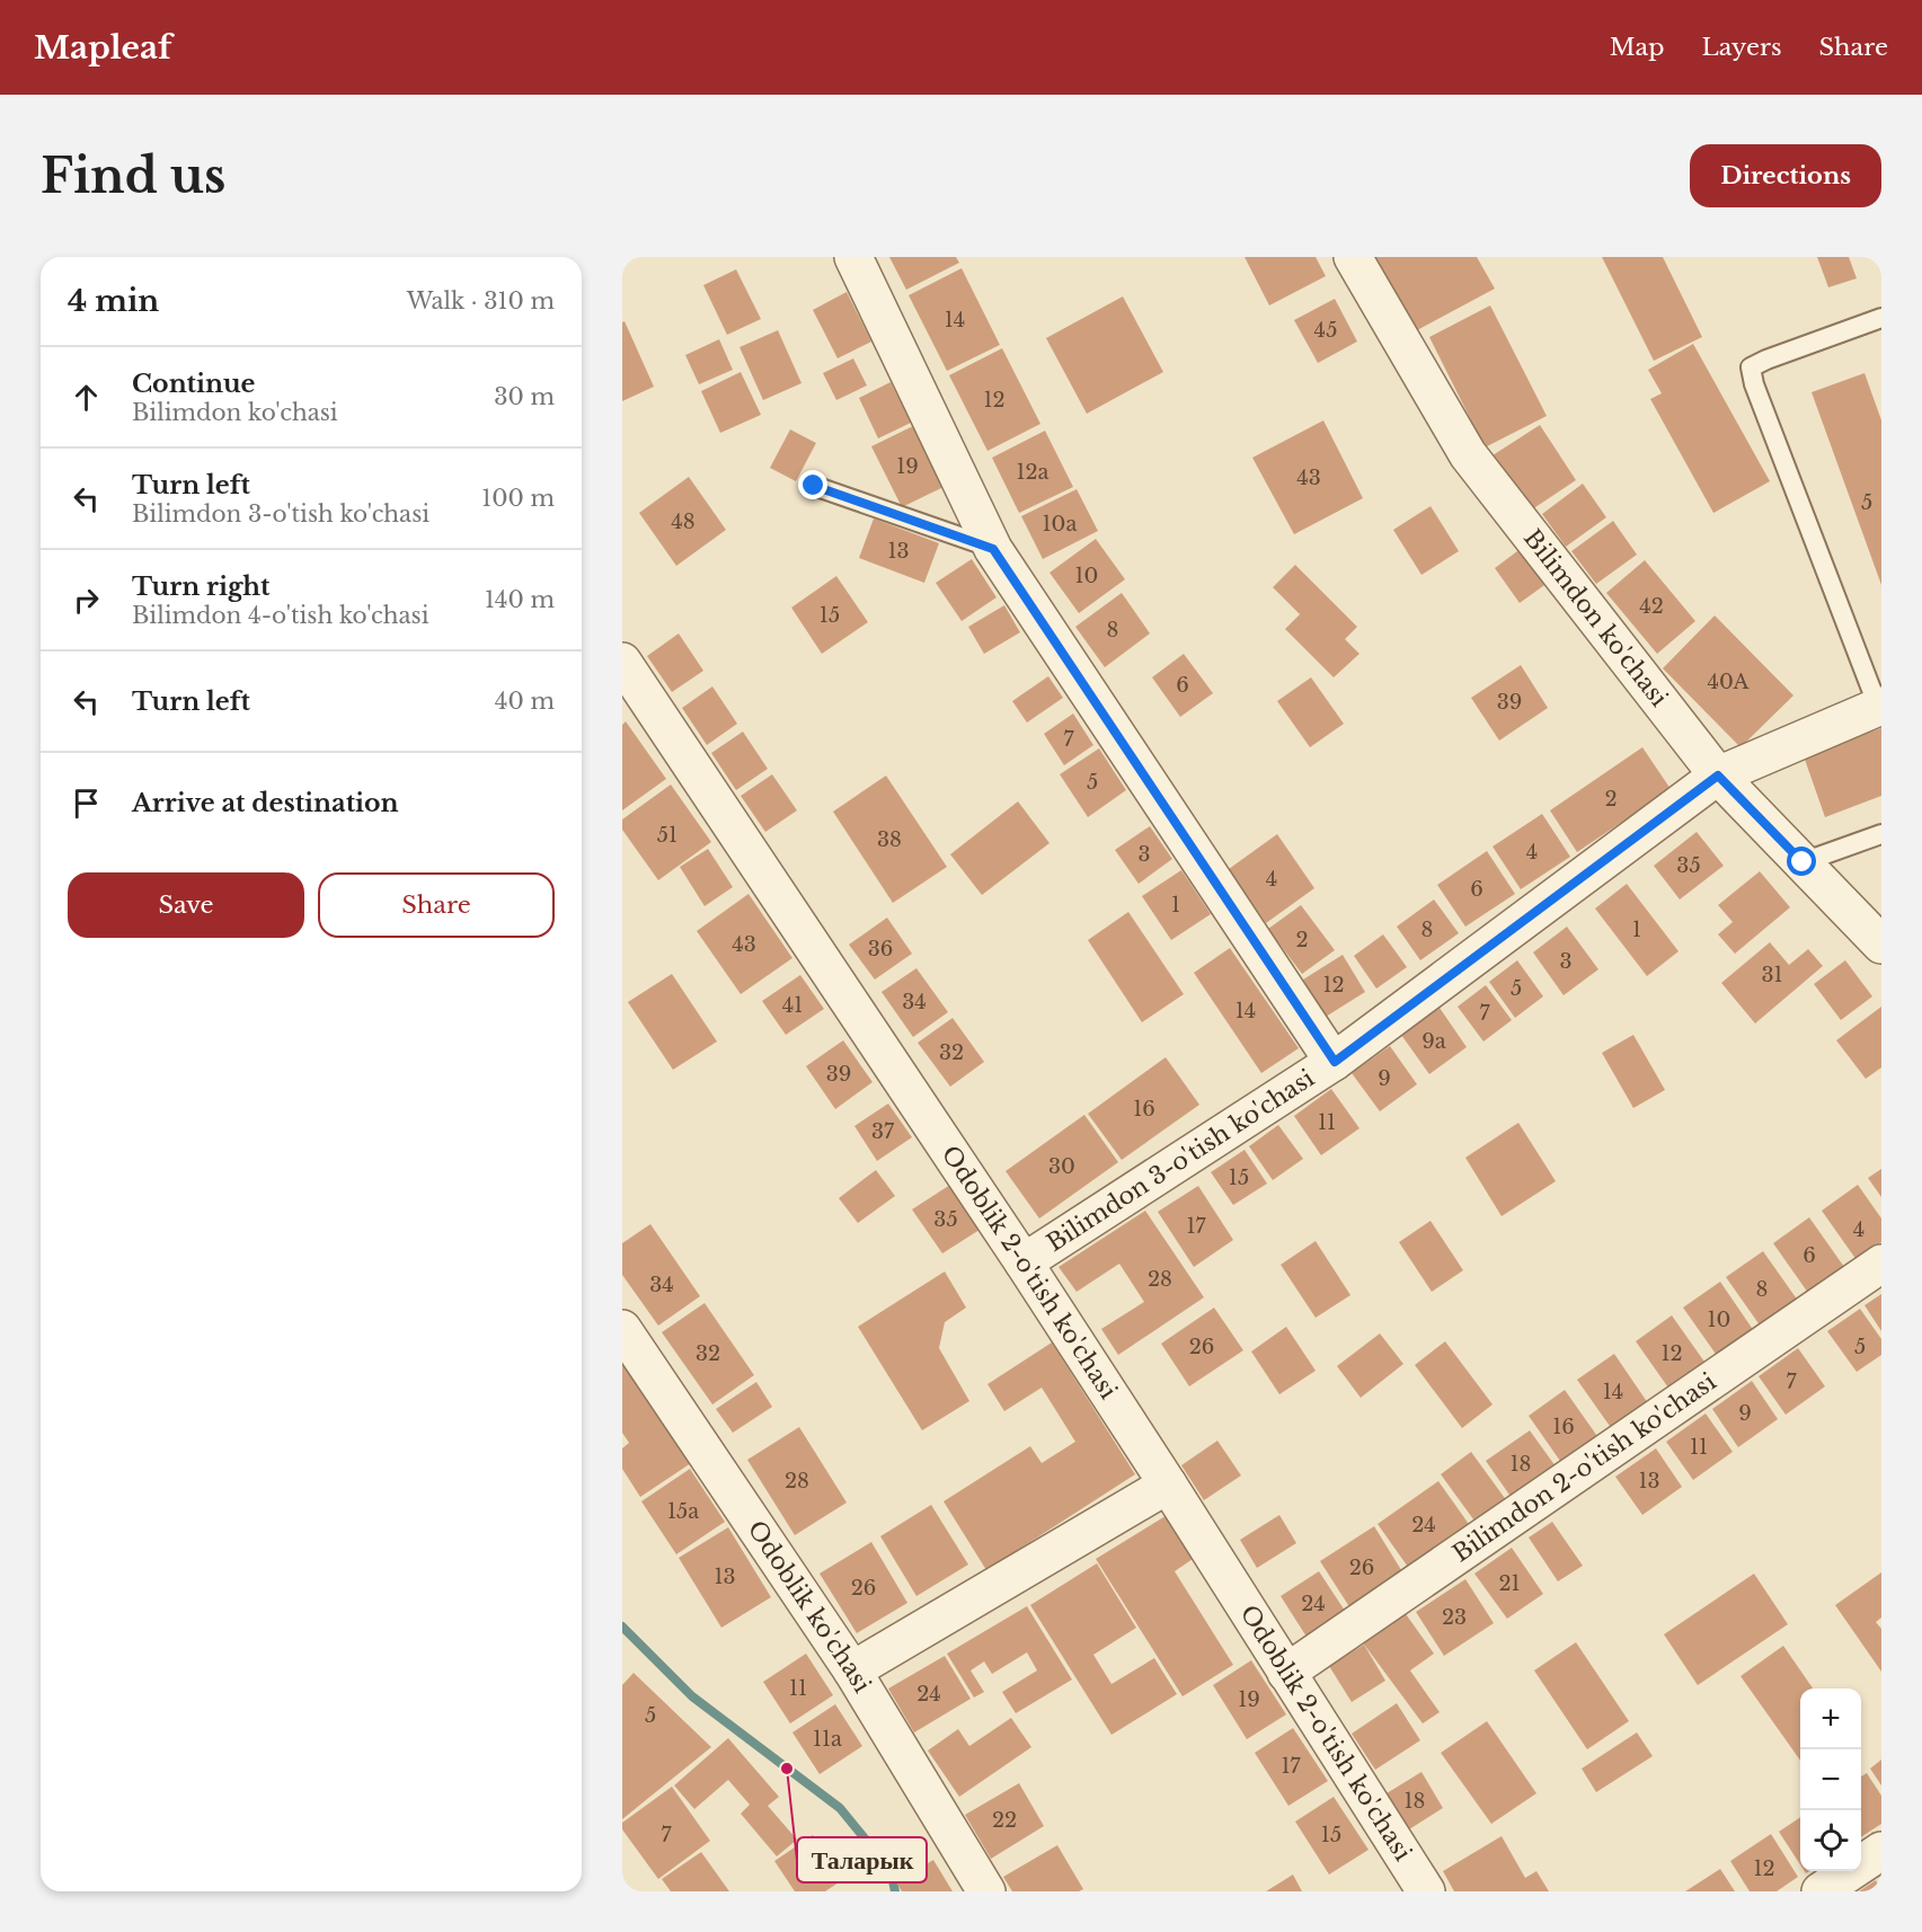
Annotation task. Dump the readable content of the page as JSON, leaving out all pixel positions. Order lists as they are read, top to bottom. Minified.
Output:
{"streets":{"street":["Bilimdon ko'chasi","Bilimdon 3-o'tish ko'chasi","Odoblik 2-o'tish ko'chasi","Bilimdon 2-o'tish ko'chasi","Odoblik ko'chasi"]},"crossings":[["Bilimdon ko'chasi","Bilimdon 3-o'tish ko'chasi"],["Bilimdon 3-o'tish ko'chasi","Odoblik 2-o'tish ko'chasi"],["Odoblik 2-o'tish ko'chasi","Bilimdon 2-o'tish ko'chasi"]],"places":["Таларык"],"house_numbers":["14","45","12","19","12a","43","5","48","10a","13","10","42","15","8","40A","6","39","7","5","2","51","38","4","3","35","4","6","1","8","1","2","43","36","3","31","12","5","34","41","14","7","9a","32","39","9","16","11","37","30","15","35","17","4","6","28","34","8","10","26","5","32","12","7","14","9","16","11","18","28","13","15a","24","26","13","21","26","24","23","11","24","19","5","11a","17","18","22","7","15","12"],"page":{"header":"Mapleaf","nav":["Map","Layers","Share"],"buttons":["Directions",["Save","Share"]],"title":"Find us","heading":["4 min","Walk · 310 m"],"list":[["Continue","Bilimdon ko'chasi","30 m"],["Turn left","Bilimdon 3-o'tish ko'chasi","100 m"],["Turn right","Bilimdon 4-o'tish ko'chasi","140 m"],["Turn left","40 m"],"Arrive at destination"],"map_buttons":["+","−"]}}
